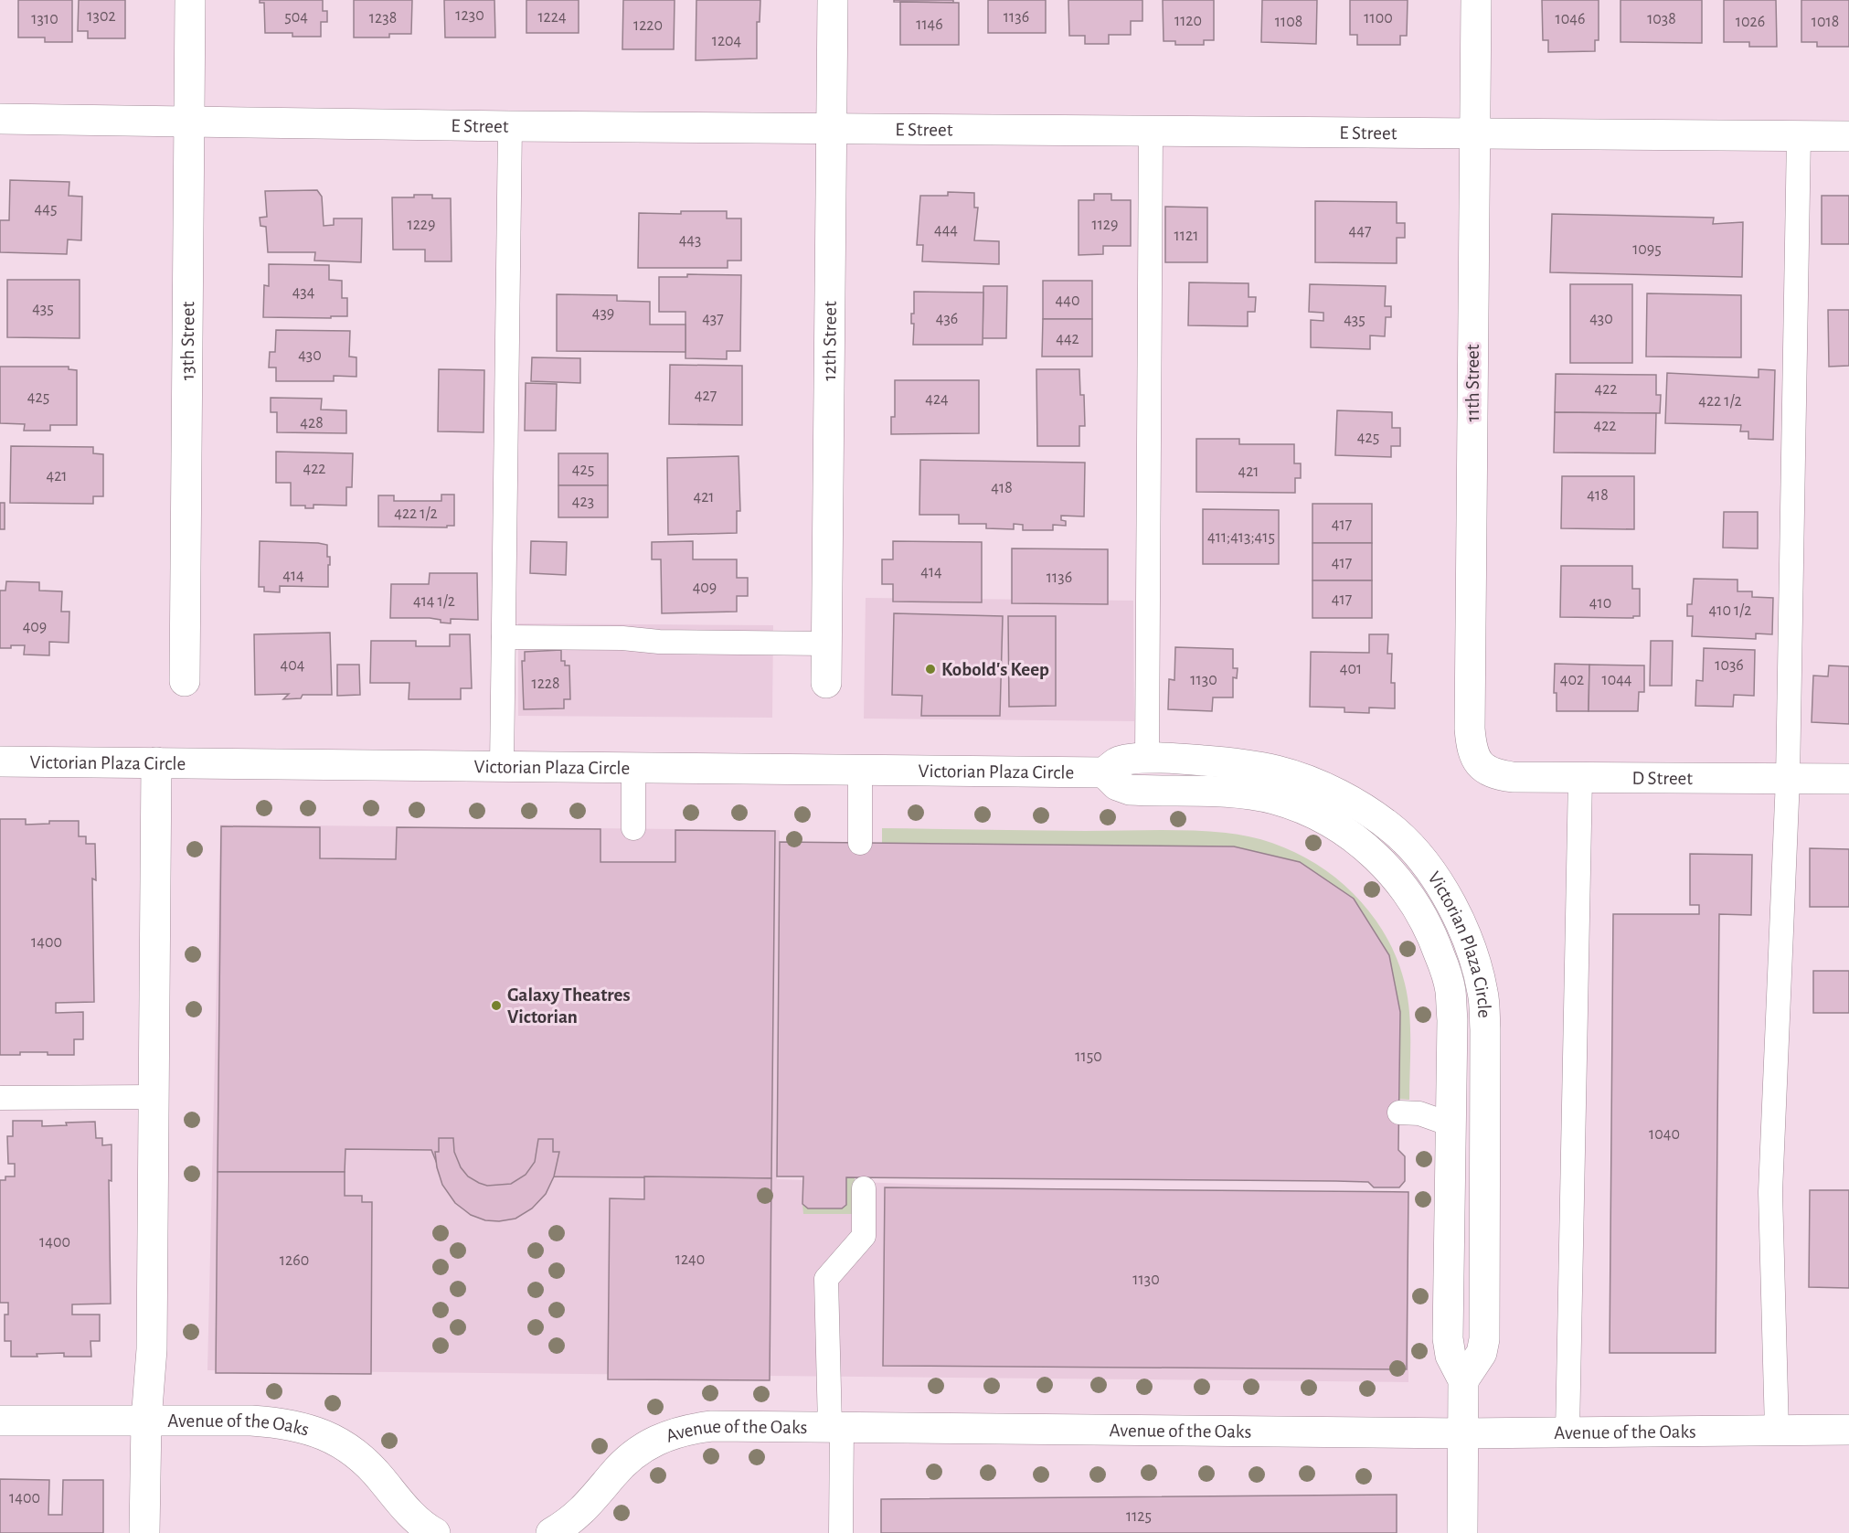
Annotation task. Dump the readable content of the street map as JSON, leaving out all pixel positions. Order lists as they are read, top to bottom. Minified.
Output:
{"streets":{"street":["E Street","13th Street","12th Street","11th Street","Victorian Plaza Circle","D Street","Avenue of the Oaks"]},"crossings":[["E Street","13th Street"],["E Street","12th Street"],["E Street","11th Street"],["11th Street","D Street"],["Victorian Plaza Circle","Avenue of the Oaks"]],"places":["Kobold's Keep","Galaxy Theatres Victorian"],"house_numbers":["1230","1302","504","1224","1136","1238","1100","1310","1046","1038","1120","1108","1026","1018","1146","1220","1204","445","1229","1129","444","447","1121","443","1095","434","440","435","439","437","436","430","435","442","430","422","427","425","424","422 1/2","428","422","425","422","425","421","421","418","418","421","423","422 1/2","417","411;413;415","417","414","414","1136","409","417","414 1/2","410","410 1/2","409","404","1036","401","1130","402","1044","1228","1400","1150","1040","1400","1240","1260","1130","1400","1125"]}
